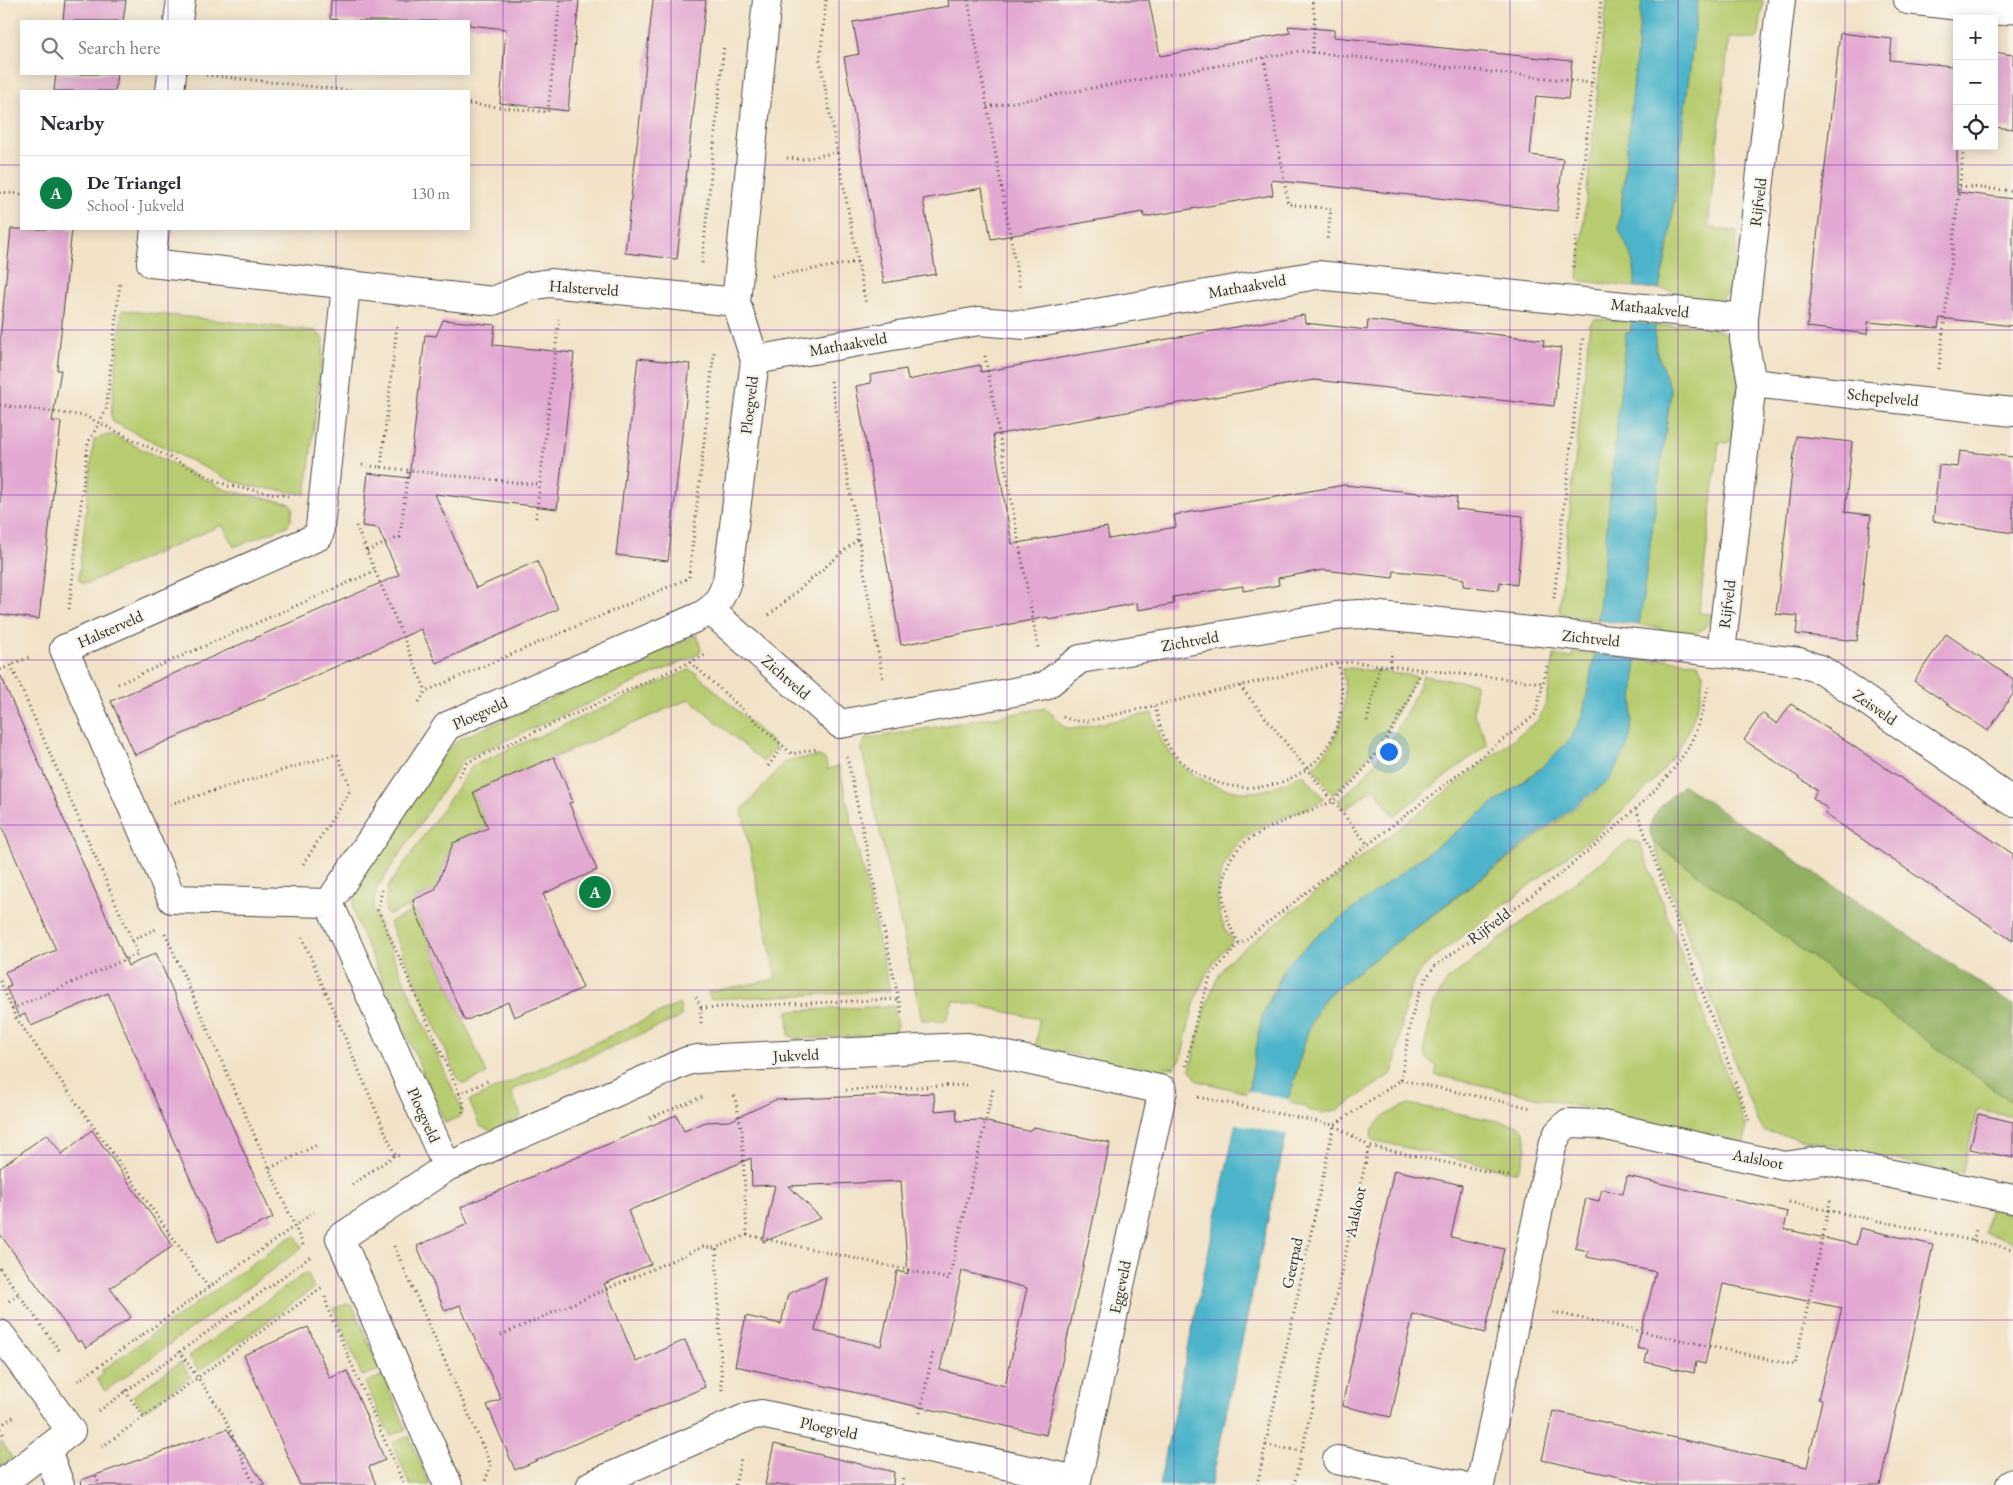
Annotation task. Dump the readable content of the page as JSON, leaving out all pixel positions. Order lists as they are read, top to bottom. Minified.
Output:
{"streets":{"street":["Rijfveld","Mathaakveld","Halsterveld","Schepelveld","Ploegveld","Zichtveld","Zeisveld","Jukveld","Aalsloot","Eggeveld"],"path":["Geerpad"]},"crossings":[["Rijfveld","Mathaakveld"],["Rijfveld","Schepelveld"],["Rijfveld","Zichtveld"],["Rijfveld","Zeisveld"],["Mathaakveld","Ploegveld"],["Halsterveld","Ploegveld"],["Ploegveld","Zichtveld"],["Ploegveld","Jukveld"],["Ploegveld","Eggeveld"],["Zichtveld","Zeisveld"],["Jukveld","Eggeveld"]],"page":{"map_buttons":["+","−"],"search":"Search here","heading":"Nearby","list":[{"mark":"A","name":"De Triangel","note":"School · Jukveld","value":"130 m"}],"pins":"A"}}
